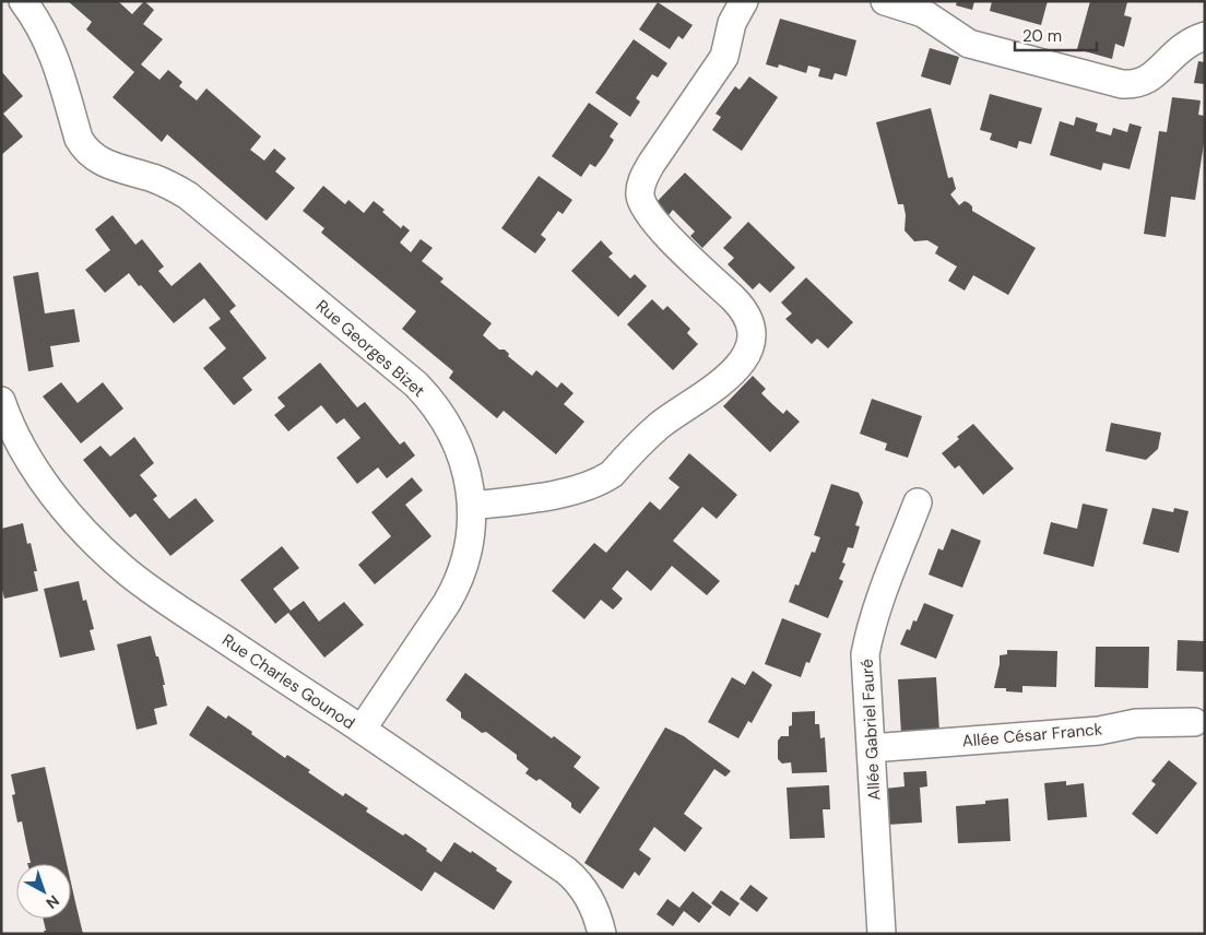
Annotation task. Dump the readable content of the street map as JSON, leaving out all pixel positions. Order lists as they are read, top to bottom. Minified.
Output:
{"streets":{"street":["Rue Georges Bizet","Rue Charles Gounod","Allée Gabriel Fauré","Allée César Franck"]},"crossings":[["Rue Georges Bizet","Rue Charles Gounod"],["Allée Gabriel Fauré","Allée César Franck"]],"scale_bar":"20 m","north":"bottom right"}
